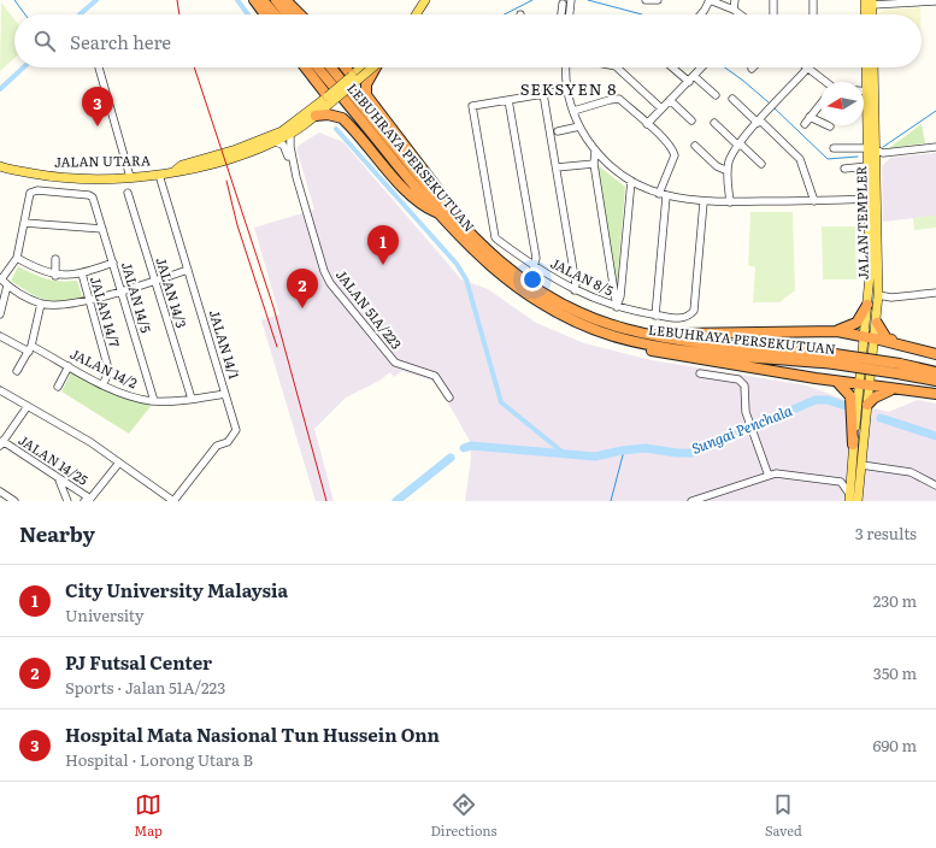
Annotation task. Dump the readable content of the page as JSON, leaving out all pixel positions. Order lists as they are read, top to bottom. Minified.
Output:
{"streets":{"highway":["LEBUHRAYA PERSEKUTUAN"],"main road":["JALAN UTARA","JALAN TEMPLER"],"street":["JALAN 8/5","JALAN 14/3","JALAN 14/5","JALAN 51A/223","JALAN 14/7","JALAN 14/1","JALAN 14/2","JALAN 14/25"]},"crossings":[["JALAN UTARA","JALAN 51A/223"],["JALAN UTARA","JALAN 14/1"],["JALAN 14/3","JALAN 14/2"],["JALAN 14/5","JALAN 14/2"],["JALAN 14/7","JALAN 14/2"],["JALAN 14/1","JALAN 14/2"]],"districts":["SEKSYEN 8"],"water":["Sungai Penchala"],"north":"left","page":{"search":"Search here","pins":["3","1","2"],"heading":["Nearby","3 results"],"list":[{"mark":"1","name":"City University Malaysia","note":"University","value":"230 m"},{"mark":"2","name":"PJ Futsal Center","note":"Sports · Jalan 51A/223","value":"350 m"},{"mark":"3","name":"Hospital Mata Nasional Tun Hussein Onn","note":"Hospital · Lorong Utara B","value":"690 m"}],"nav":["Map","Directions","Saved"]}}
